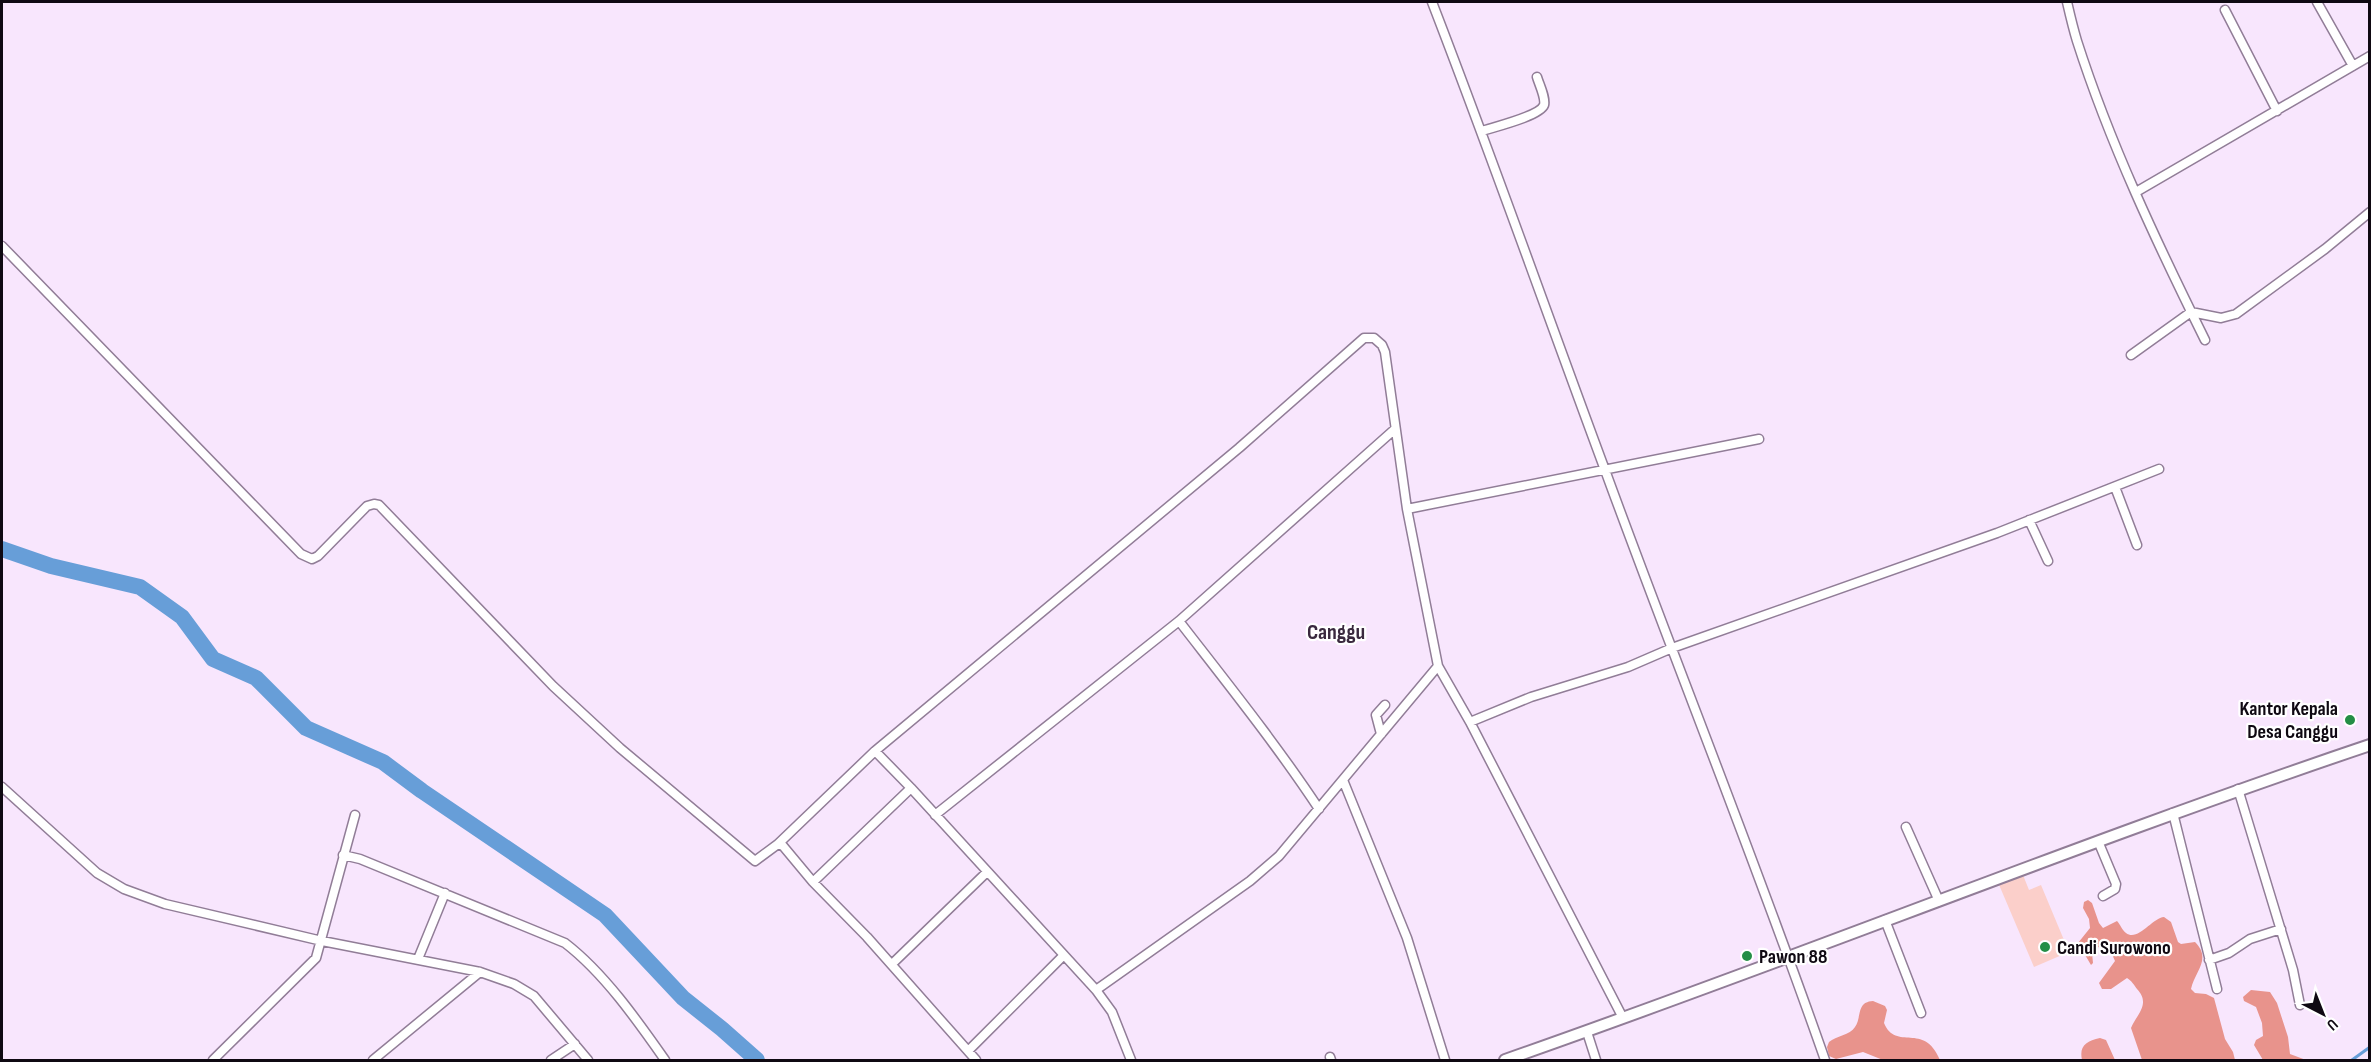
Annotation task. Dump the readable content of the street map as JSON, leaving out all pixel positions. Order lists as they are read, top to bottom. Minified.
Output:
{"districts":["Canggu"],"places":["Kantor Kepala Desa Canggu","Candi Surowono","Pawon 88"],"north":"bottom right"}
